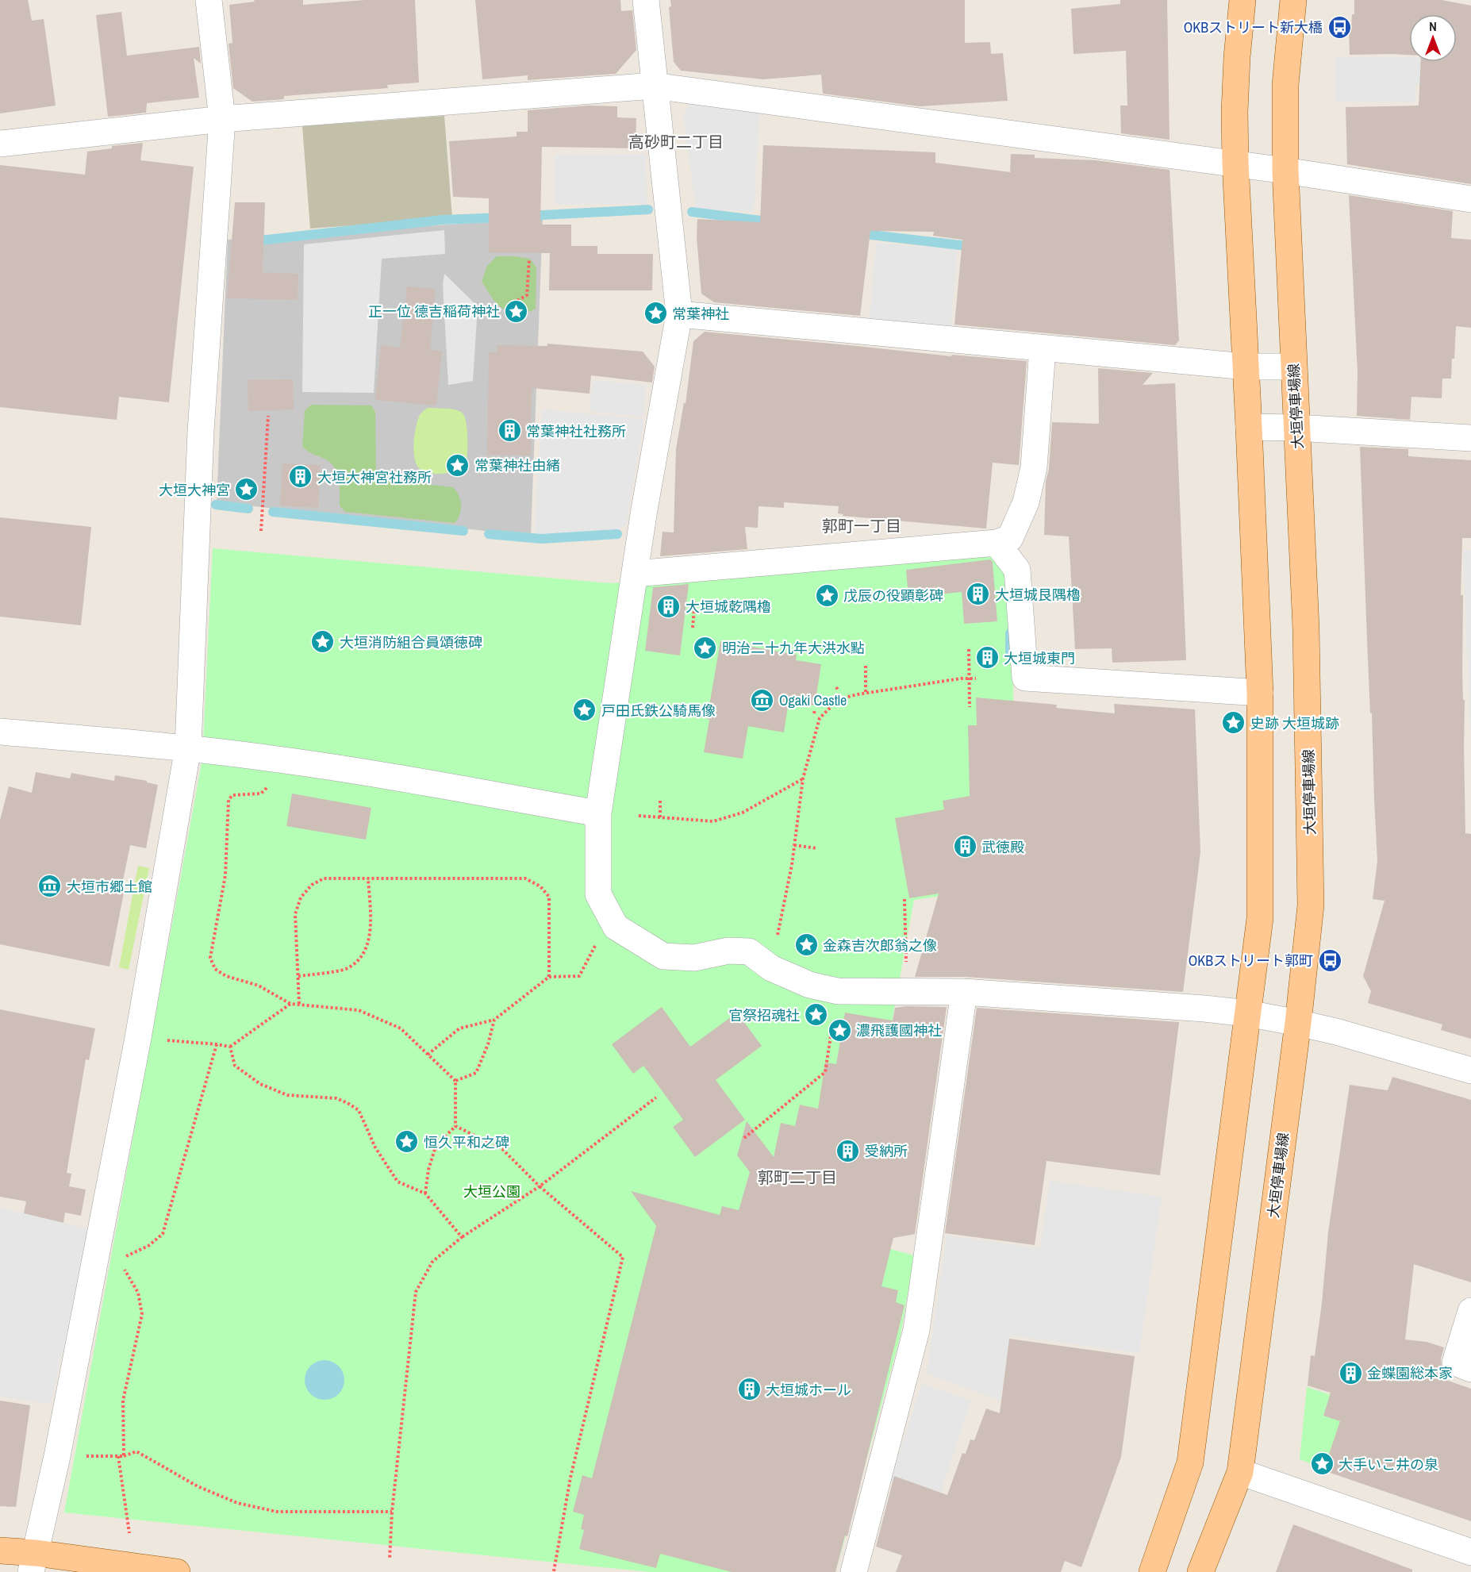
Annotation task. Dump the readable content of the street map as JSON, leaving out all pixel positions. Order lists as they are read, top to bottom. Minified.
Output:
{"streets":{"main road":["大垣停車場線"]},"districts":["高砂町二丁目","郭町一丁目","郭町二丁目"],"parks":["大垣公園"],"places":{"bus stop":["OKBストリート新大橋","OKBストリート郭町"],"place":["正一位 德吉稲荷神社","常葉神社","常葉神社由緒","大垣大神宮","戊辰の役顕彰碑","大垣消防組合員頌徳碑","明治二十九年大洪水點","戸田氏鉄公騎馬像","史跡 大垣城跡","金森吉次郎翁之像","官祭招魂社","濃飛護國神社","恒久平和之碑","大手いこ井の泉"],"building":["常葉神社社務所","大垣大神宮社務所","大垣城艮隅櫓","大垣城乾隅櫓","大垣城東門","武徳殿","受納所","金蝶園総本家","大垣城ホール"],"museum":["Ogaki Castle","大垣市郷土館"]},"north":"top"}
